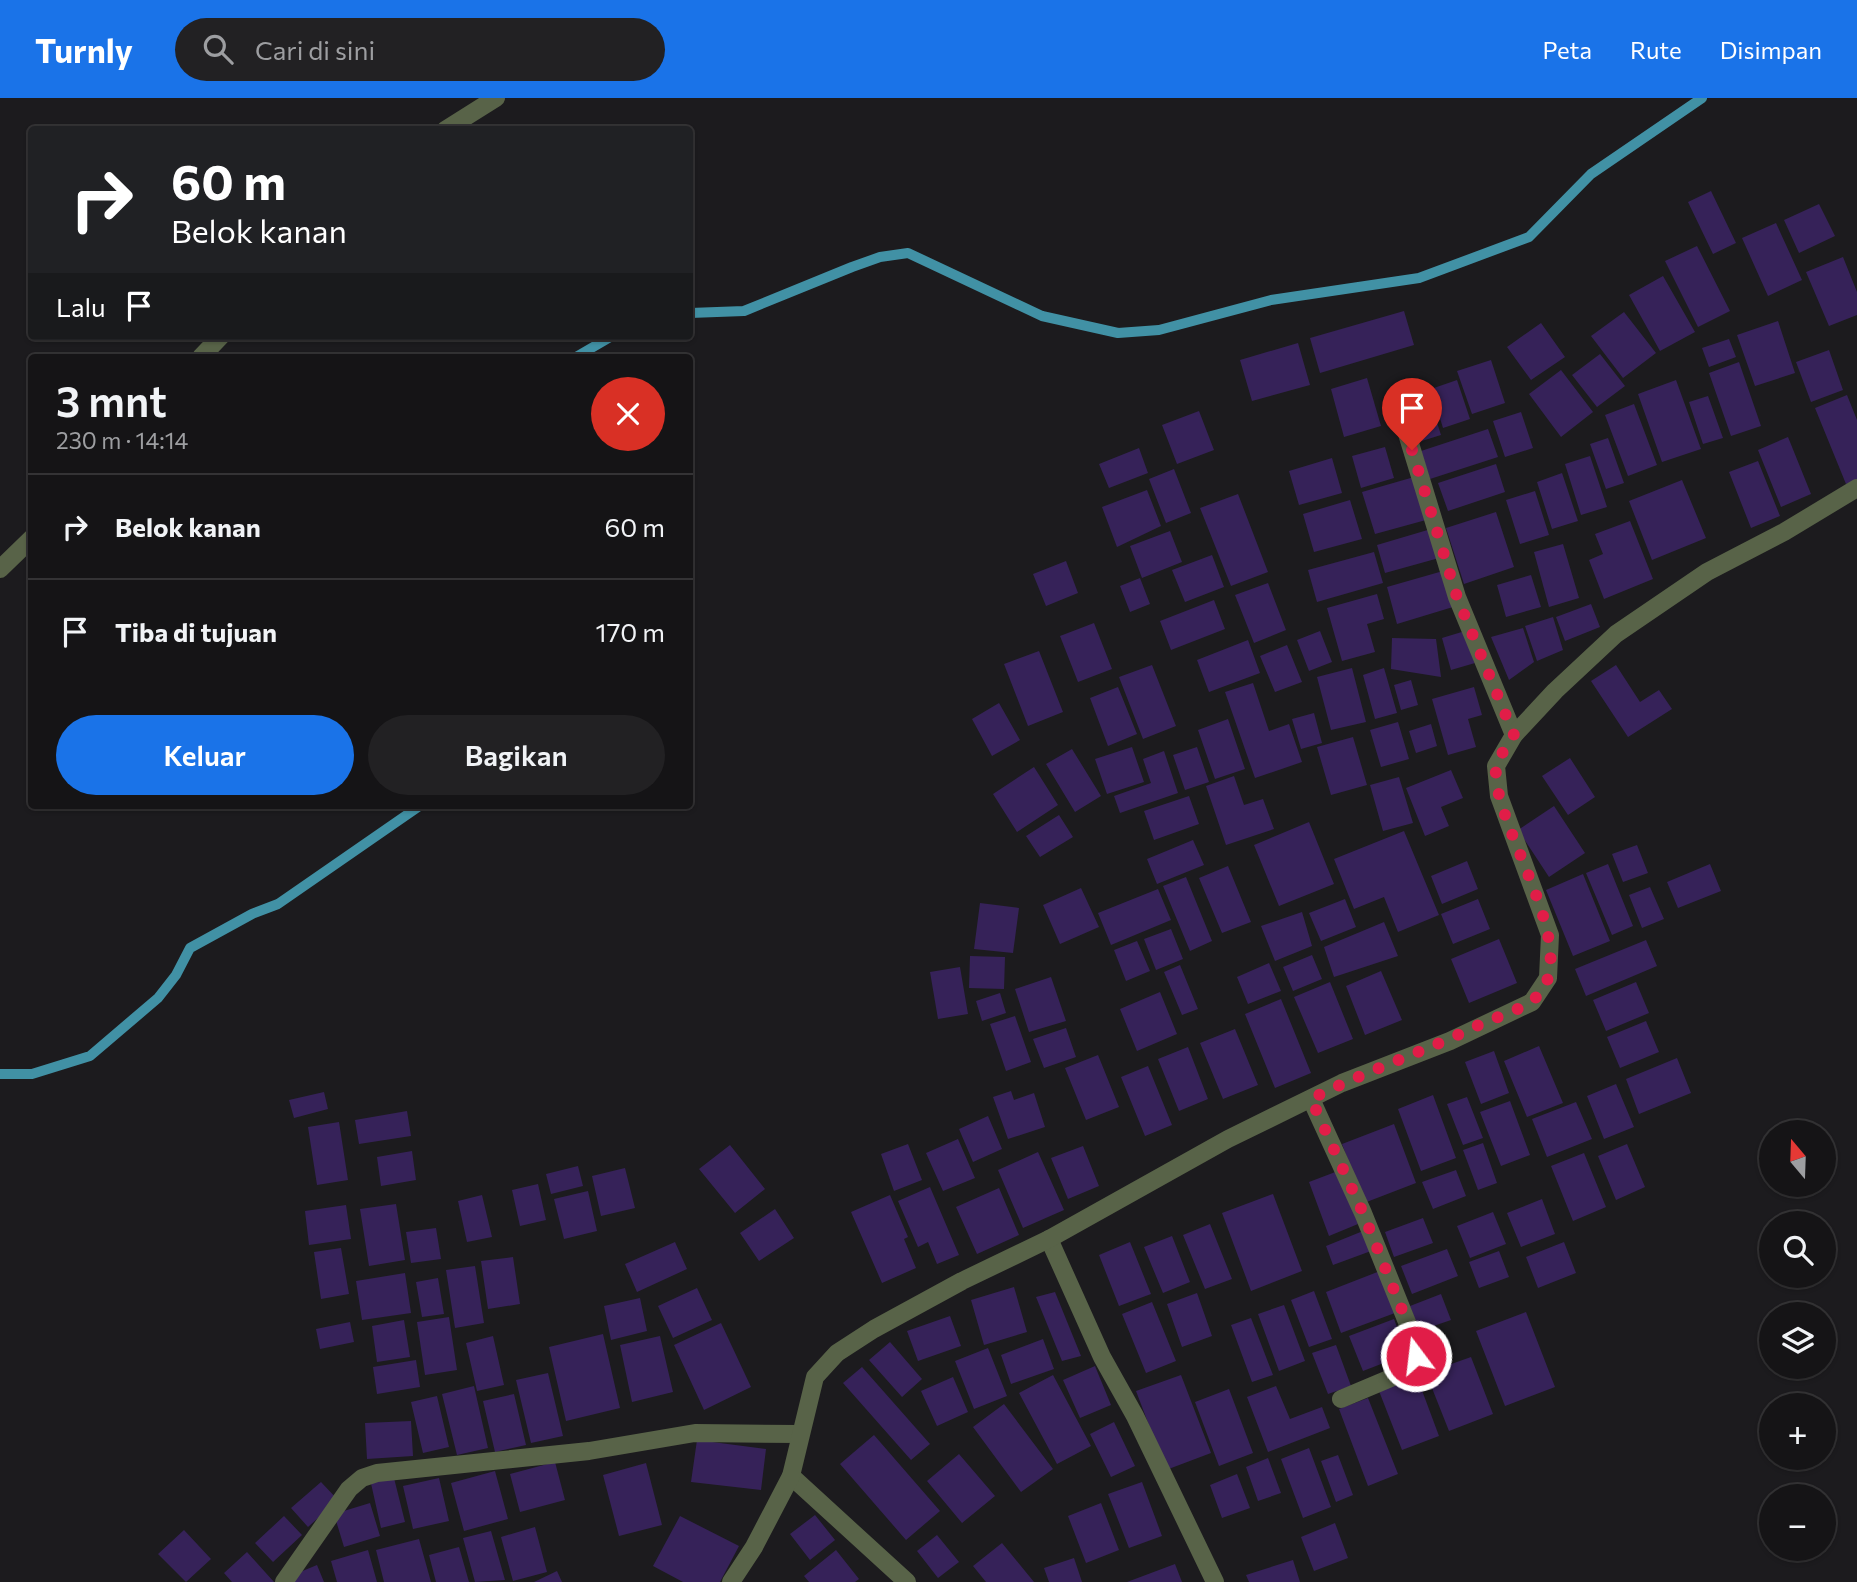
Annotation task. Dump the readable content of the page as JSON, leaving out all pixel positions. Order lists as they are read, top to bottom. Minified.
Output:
{"north":"top","page":{"header":"Turnly","search":"Cari di sini","nav":["Peta","Rute","Disimpan"],"turn":["60 m","Belok kanan"],"then":"Lalu","heading":["3 mnt","230 m · 14:14"],"list":[{"name":"Belok kanan","value":"60 m"},{"name":"Tiba di tujuan","value":"170 m"}],"buttons":["Keluar","Bagikan"],"map_buttons":["+","−"]}}
